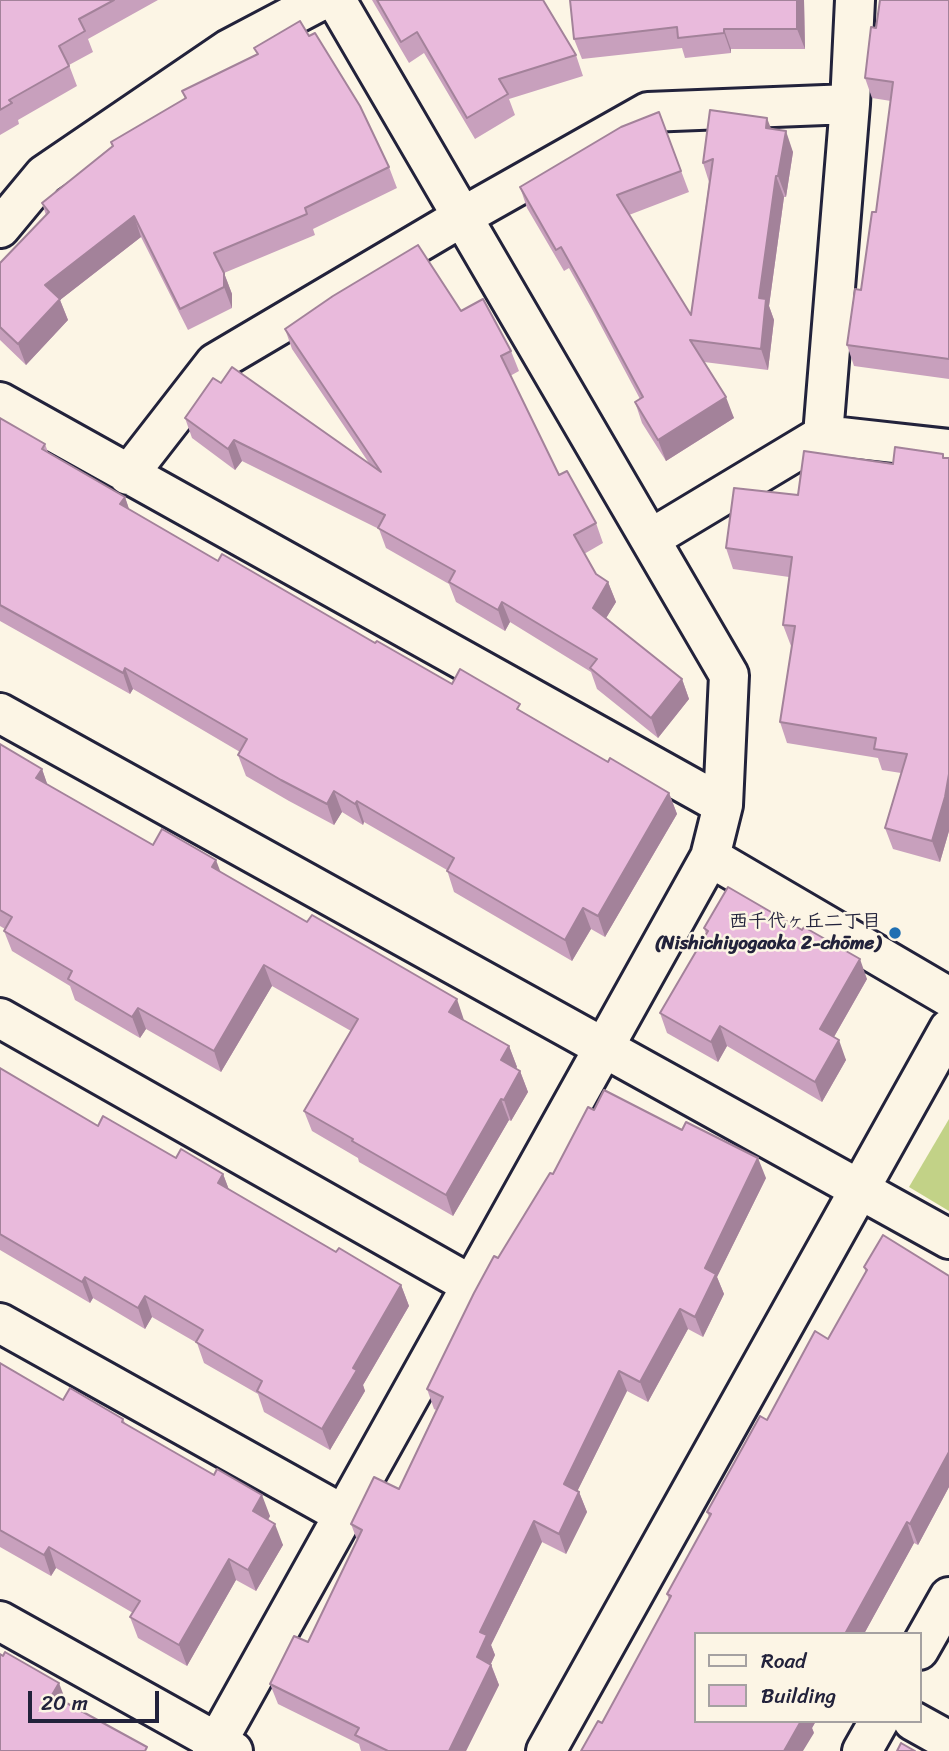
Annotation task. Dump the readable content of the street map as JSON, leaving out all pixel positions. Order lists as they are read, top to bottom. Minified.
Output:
{"places":["西千代ヶ丘二丁目 (Nishichiyogaoka 2-chōme)"],"legend":["Road","Building"],"scale_bar":"20 m"}
